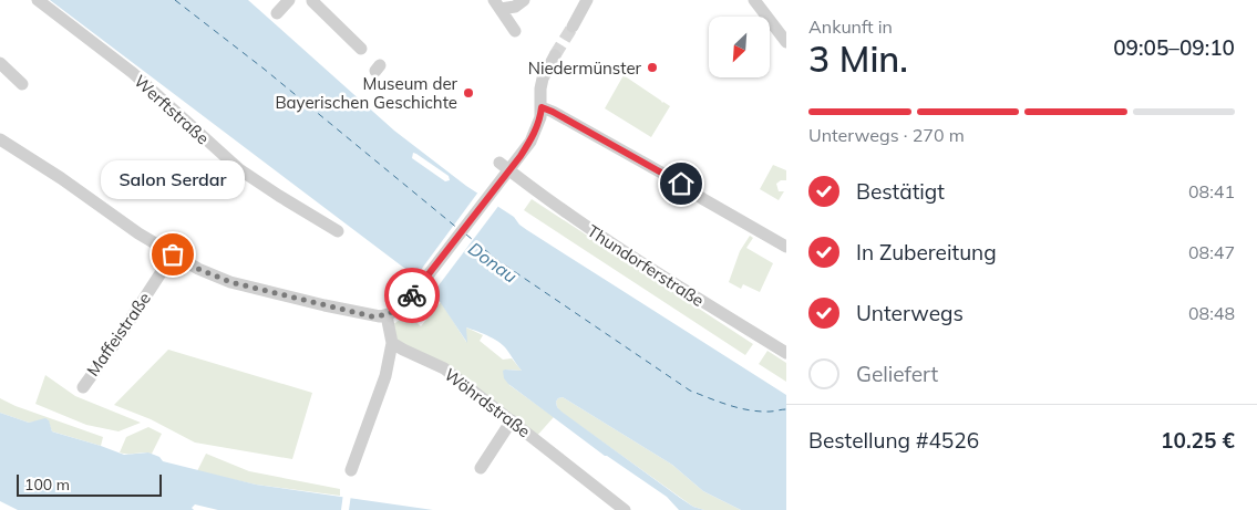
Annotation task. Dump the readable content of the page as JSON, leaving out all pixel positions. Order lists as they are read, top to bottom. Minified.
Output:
{"streets":{"street":["Werftstraße","Thundorferstraße","Maffeistraße","Wöhrdstraße"]},"water":["Donau"],"places":["Niedermünster","Museum der Bayerischen Geschichte","Salon Serdar"],"scale_bar":"100 m","north":"bottom left","page":{"heading":["3 Min.","Ankunft in","09:05–09:10"],"panel":["Bestellung #4526","10.25 €"],"bar":"Unterwegs · 270 m","bubble":"Salon Serdar","list":[["Bestätigt","08:41"],["In Zubereitung","08:47"],["Unterwegs","08:48"],"Geliefert"],"scale":"100 m"}}
